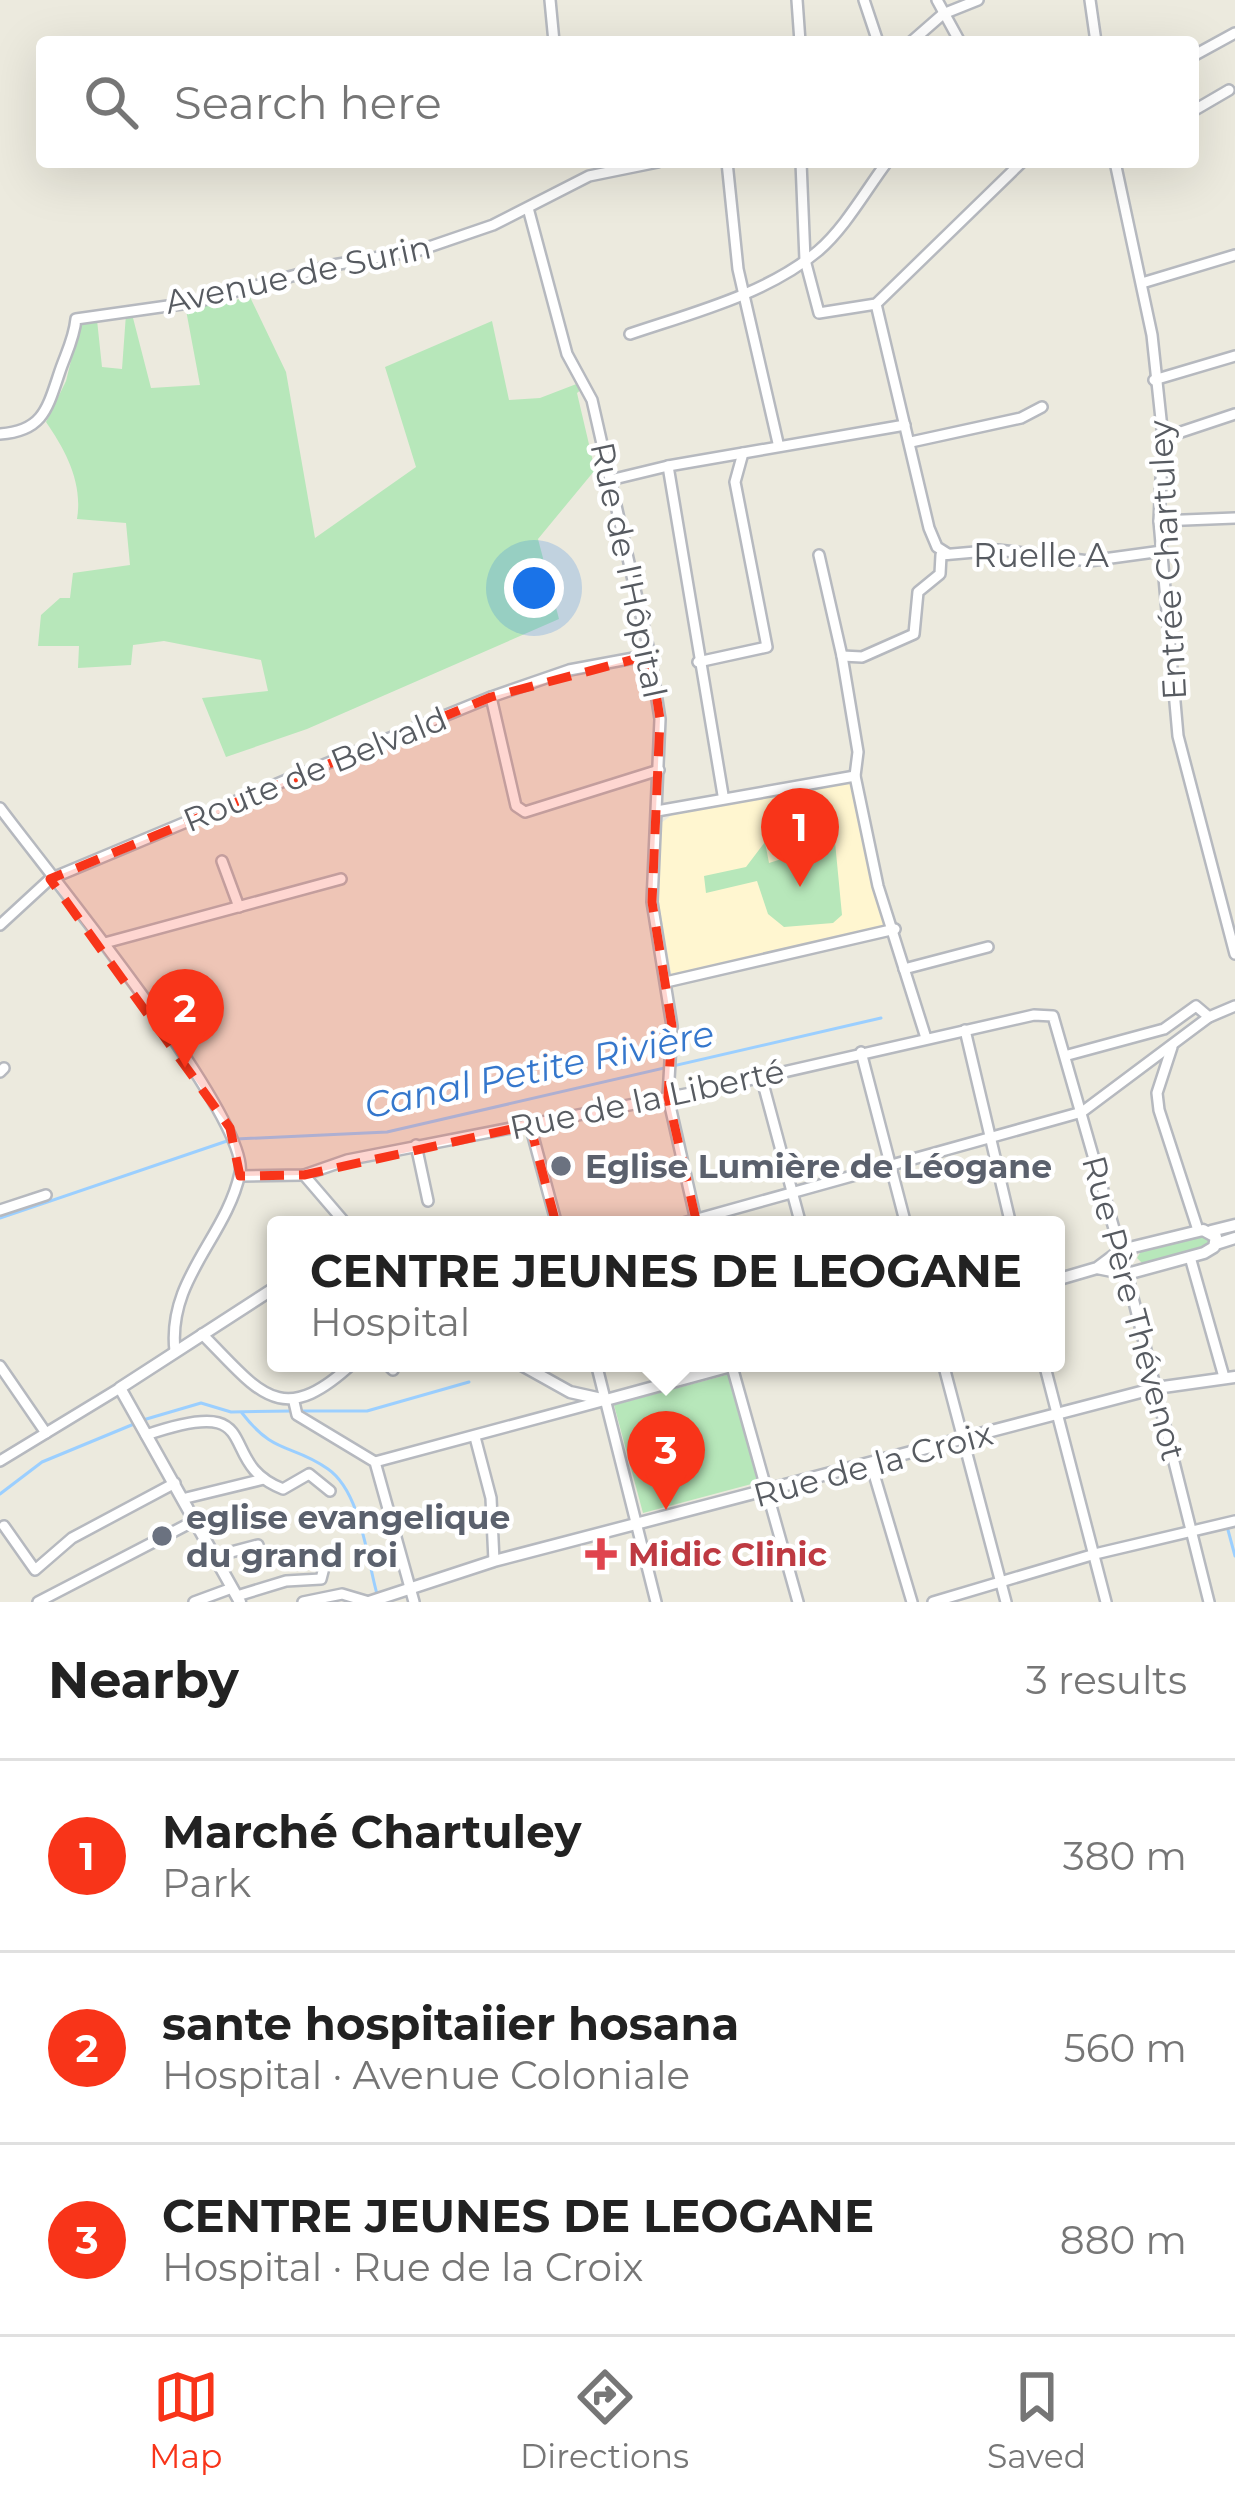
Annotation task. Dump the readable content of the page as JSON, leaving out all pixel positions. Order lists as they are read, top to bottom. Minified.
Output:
{"streets":{"street":["Avenue de Surin","Ruelle A","Entrée Chartuley","Rue de l'Hôpital","Route de Belvald","Rue de la Liberté","Rue Père Thévenot","Rue de la Croix"]},"crossings":[["Avenue de Surin","Rue de l'Hôpital"],["Ruelle A","Entrée Chartuley"],["Rue de l'Hôpital","Route de Belvald"],["Rue de l'Hôpital","Rue de la Liberté"],["Rue de la Liberté","Rue Père Thévenot"],["Rue Père Thévenot","Rue de la Croix"]],"water":["Canal Petite Rivière"],"places":{"other":["Eglise Lumière de Léogane","eglise evangelique du grand roi"],"health":["Midic Clinic"]},"page":{"search":"Search here","pins":["1","2","3"],"popup":["CENTRE JEUNES DE LEOGANE","Hospital"],"heading":["Nearby","3 results"],"list":[{"mark":"1","name":"Marché Chartuley","note":"Park","value":"380 m"},{"mark":"2","name":"sante hospitaiier hosana","note":"Hospital · Avenue Coloniale","value":"560 m"},{"mark":"3","name":"CENTRE JEUNES DE LEOGANE","note":"Hospital · Rue de la Croix","value":"880 m"}],"nav":["Map","Directions","Saved"]}}
